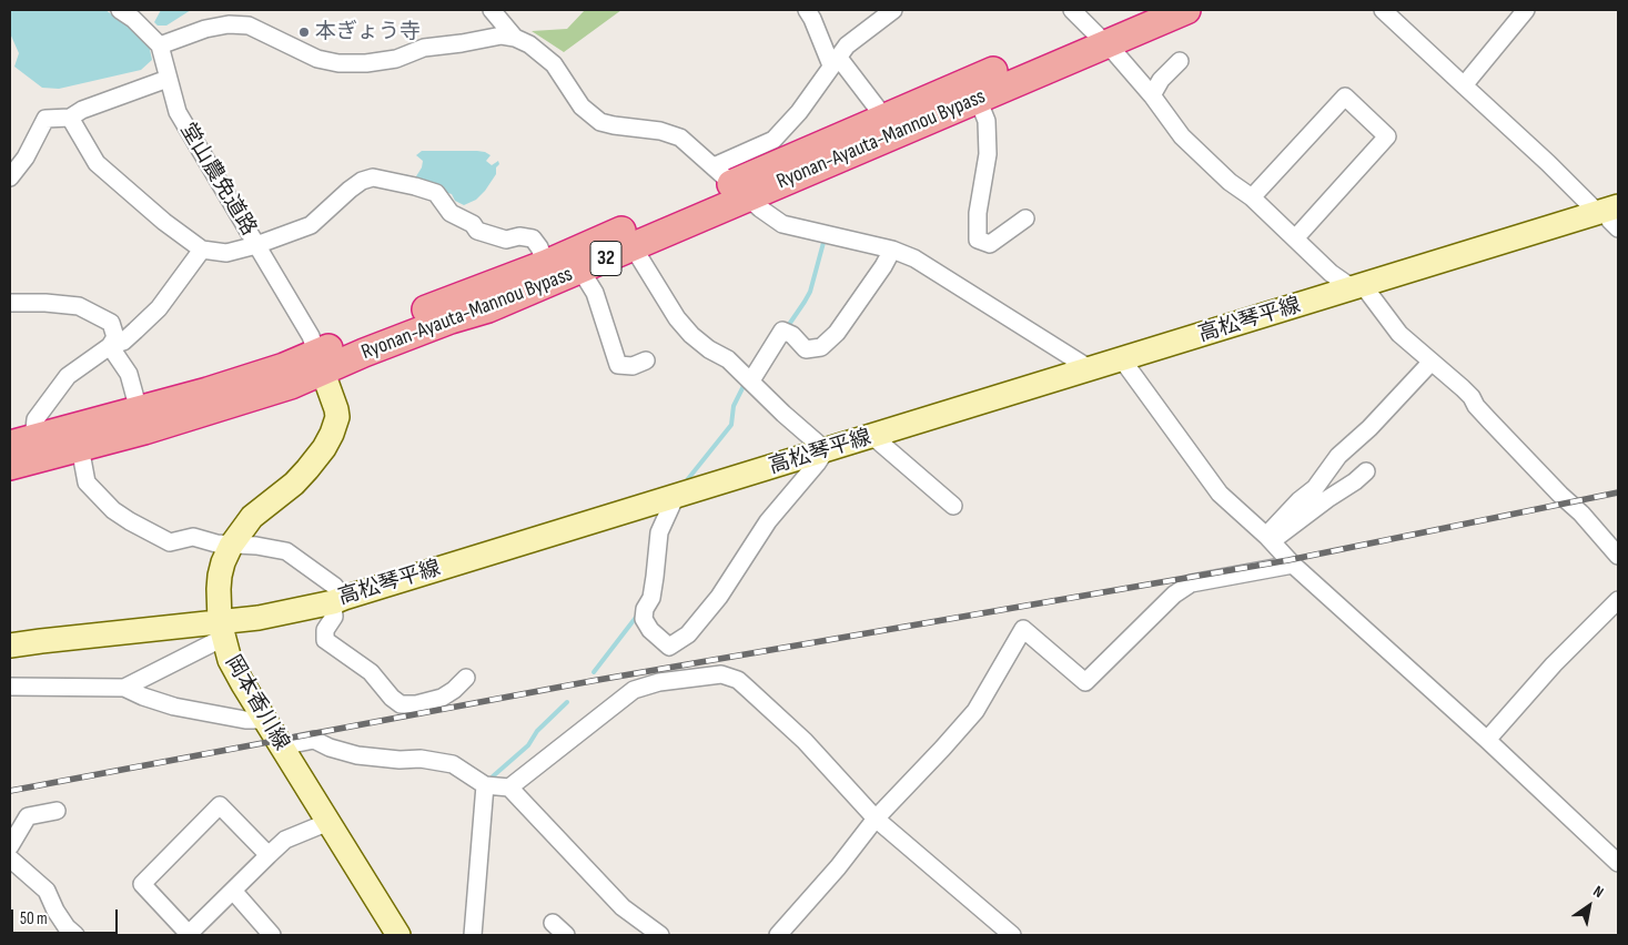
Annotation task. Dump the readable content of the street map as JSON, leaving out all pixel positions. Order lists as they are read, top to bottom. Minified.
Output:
{"streets":{"highway":["Ryonan-Ayauta-Mannou Bypass","32"],"main road":["高松琴平線","岡本香川線"],"street":["堂山農免道路"]},"crossings":[["Ryonan-Ayauta-Mannou Bypass","堂山農免道路"],["Ryonan-Ayauta-Mannou Bypass","岡本香川線"],["堂山農免道路","岡本香川線"],["高松琴平線","岡本香川線"]],"places":["本ぎょう寺"],"scale_bar":"50 m","north":"top right"}
